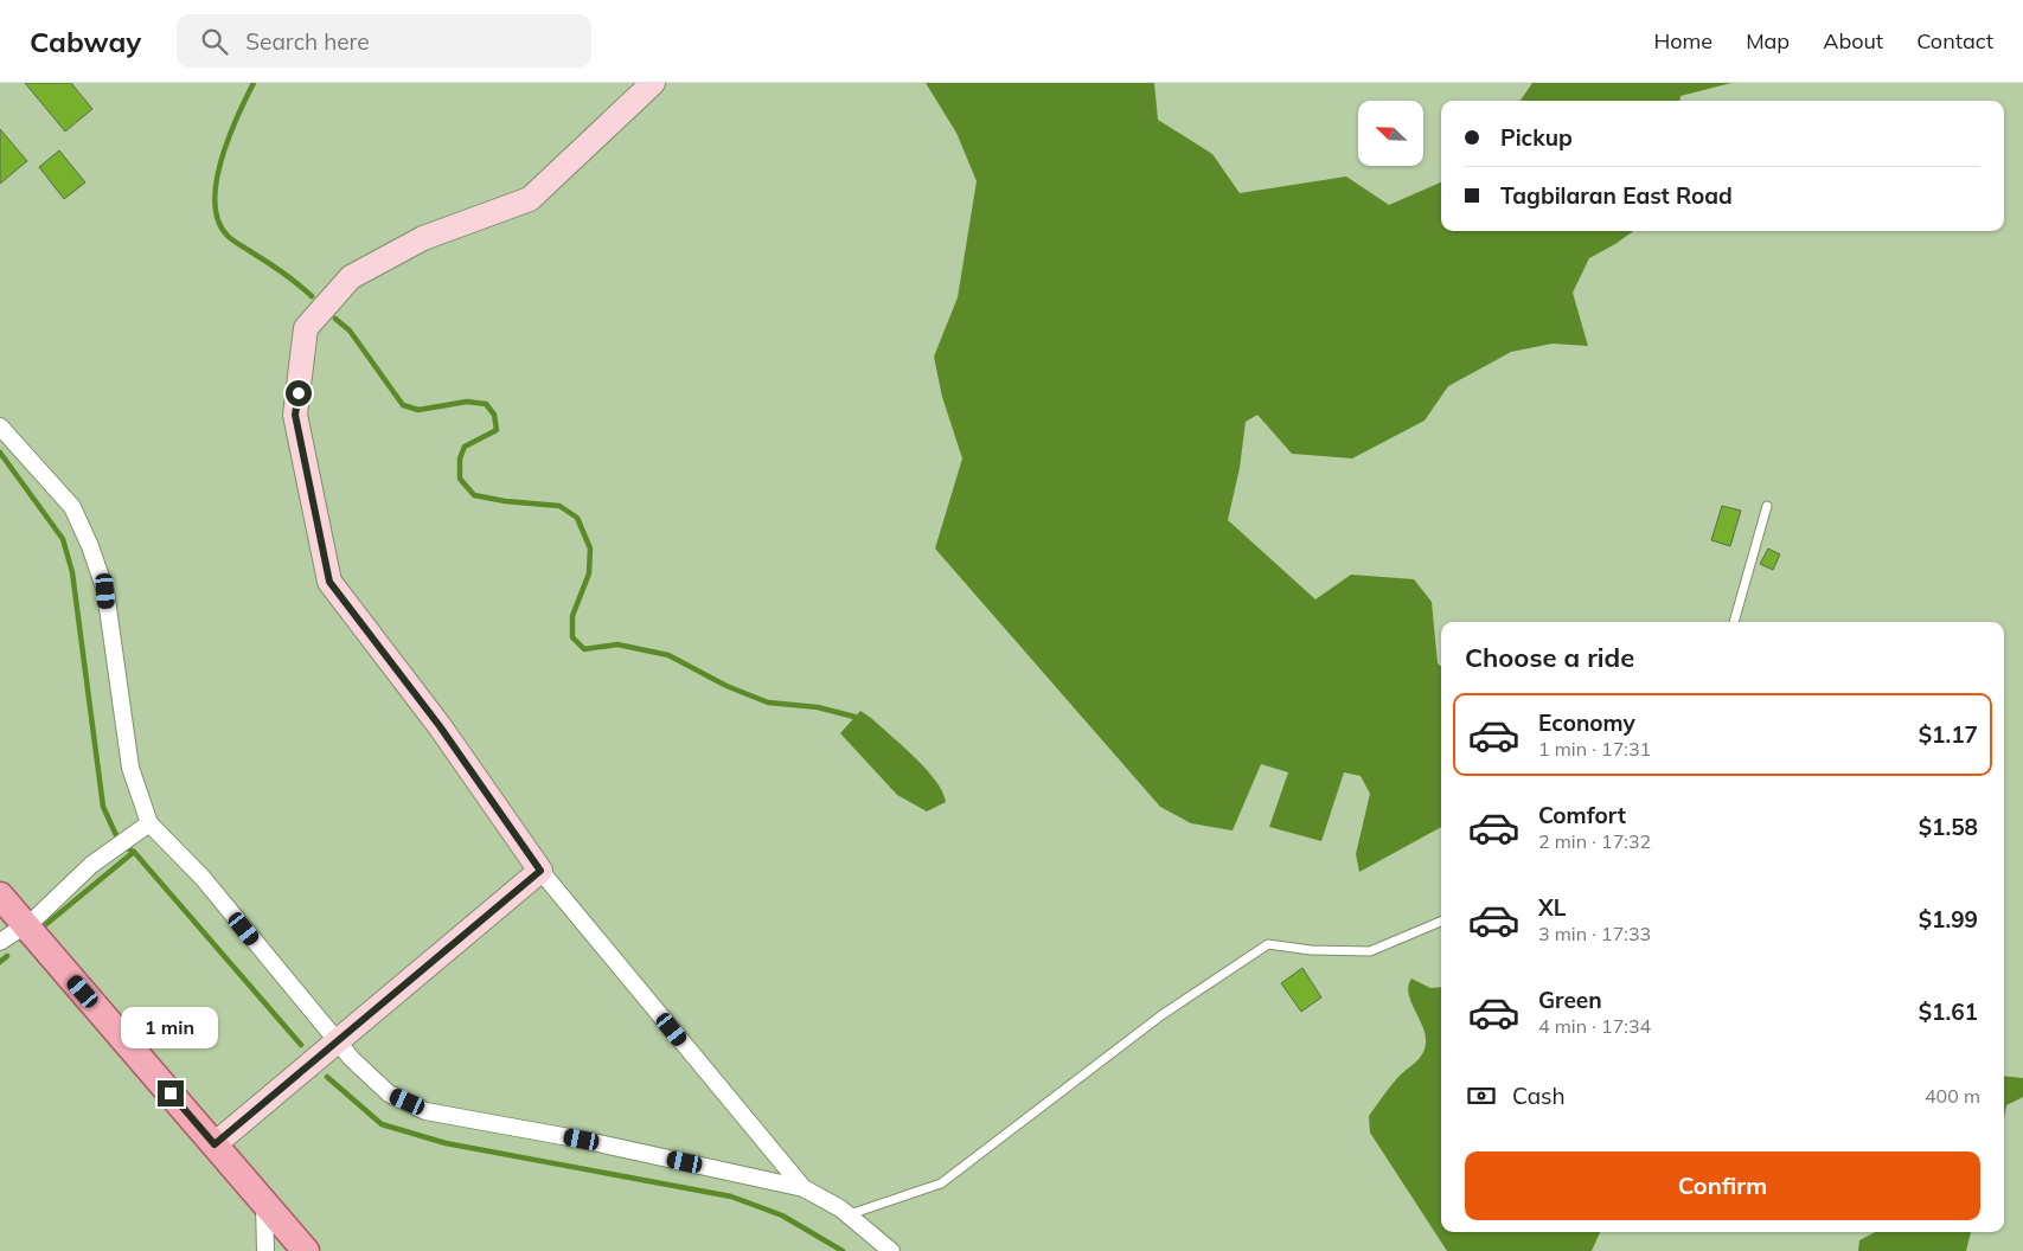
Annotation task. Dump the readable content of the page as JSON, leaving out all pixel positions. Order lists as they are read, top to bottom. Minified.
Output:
{"north":"top left","page":{"header":"Cabway","search":"Search here","nav":["Home","Map","About","Contact"],"banner":["Pickup","Tagbilaran East Road"],"heading":"Choose a ride","list":[{"name":"Economy","note":"1 min · 17:31","value":"$1.17"},{"name":"Comfort","note":"2 min · 17:32","value":"$1.58"},{"name":"XL","note":"3 min · 17:33","value":"$1.99"},{"name":"Green","note":"4 min · 17:34","value":"$1.61"}],"bubble":"1 min","pay":["Cash","400 m"],"buttons":"Confirm"}}
